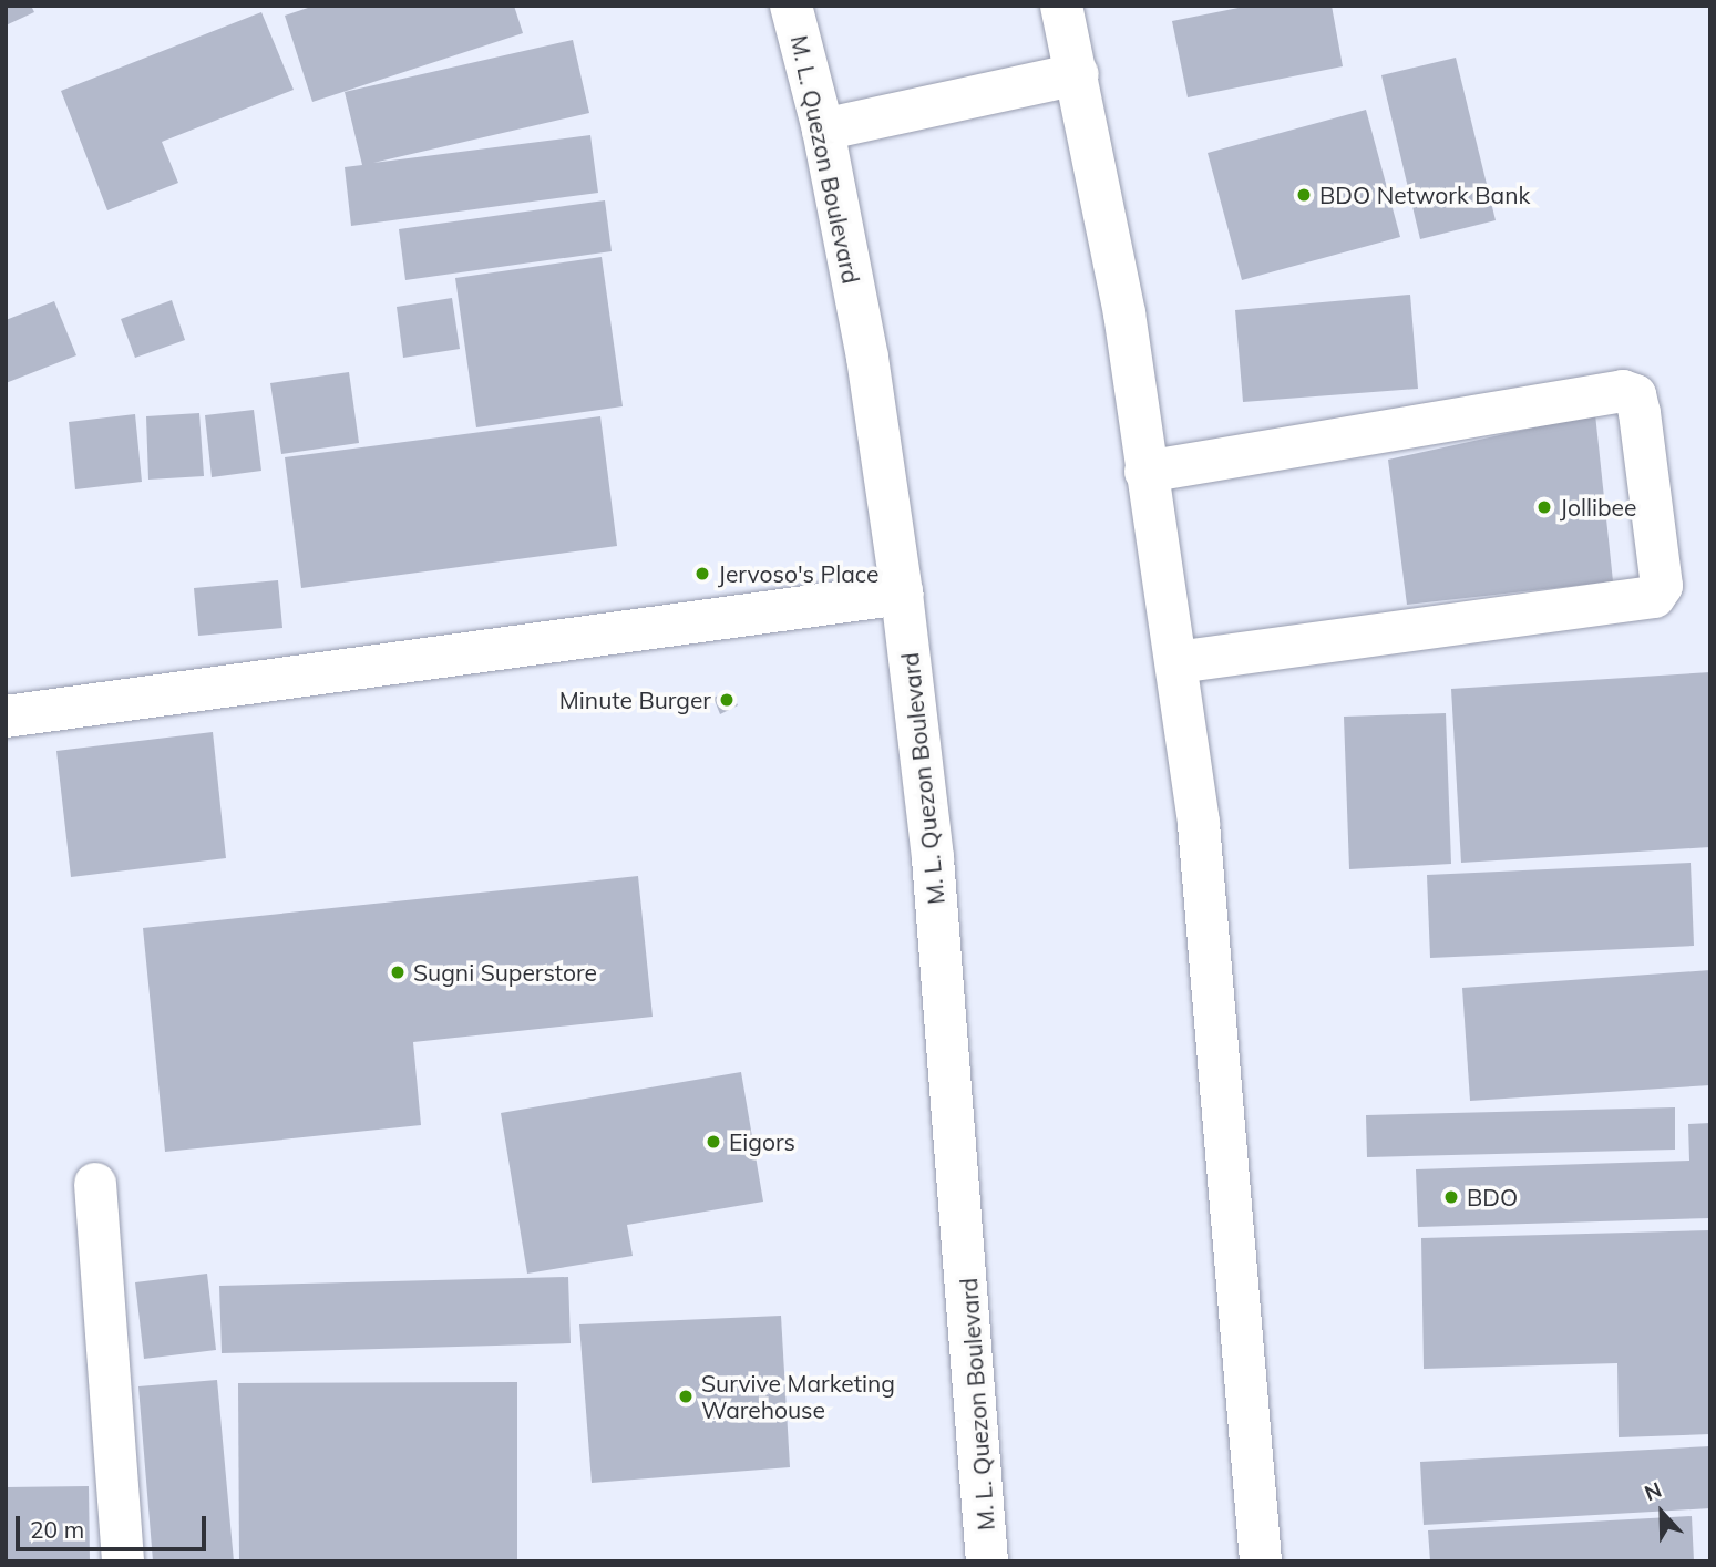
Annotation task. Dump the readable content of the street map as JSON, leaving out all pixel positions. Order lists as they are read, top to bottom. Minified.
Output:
{"streets":{"main road":["M. L. Quezon Boulevard"]},"places":["BDO Network Bank","Jollibee","Jervoso's Place","Minute Burger","Sugni Superstore","Eigors","BDO","Survive Marketing Warehouse"],"scale_bar":"20 m","north":"top"}
